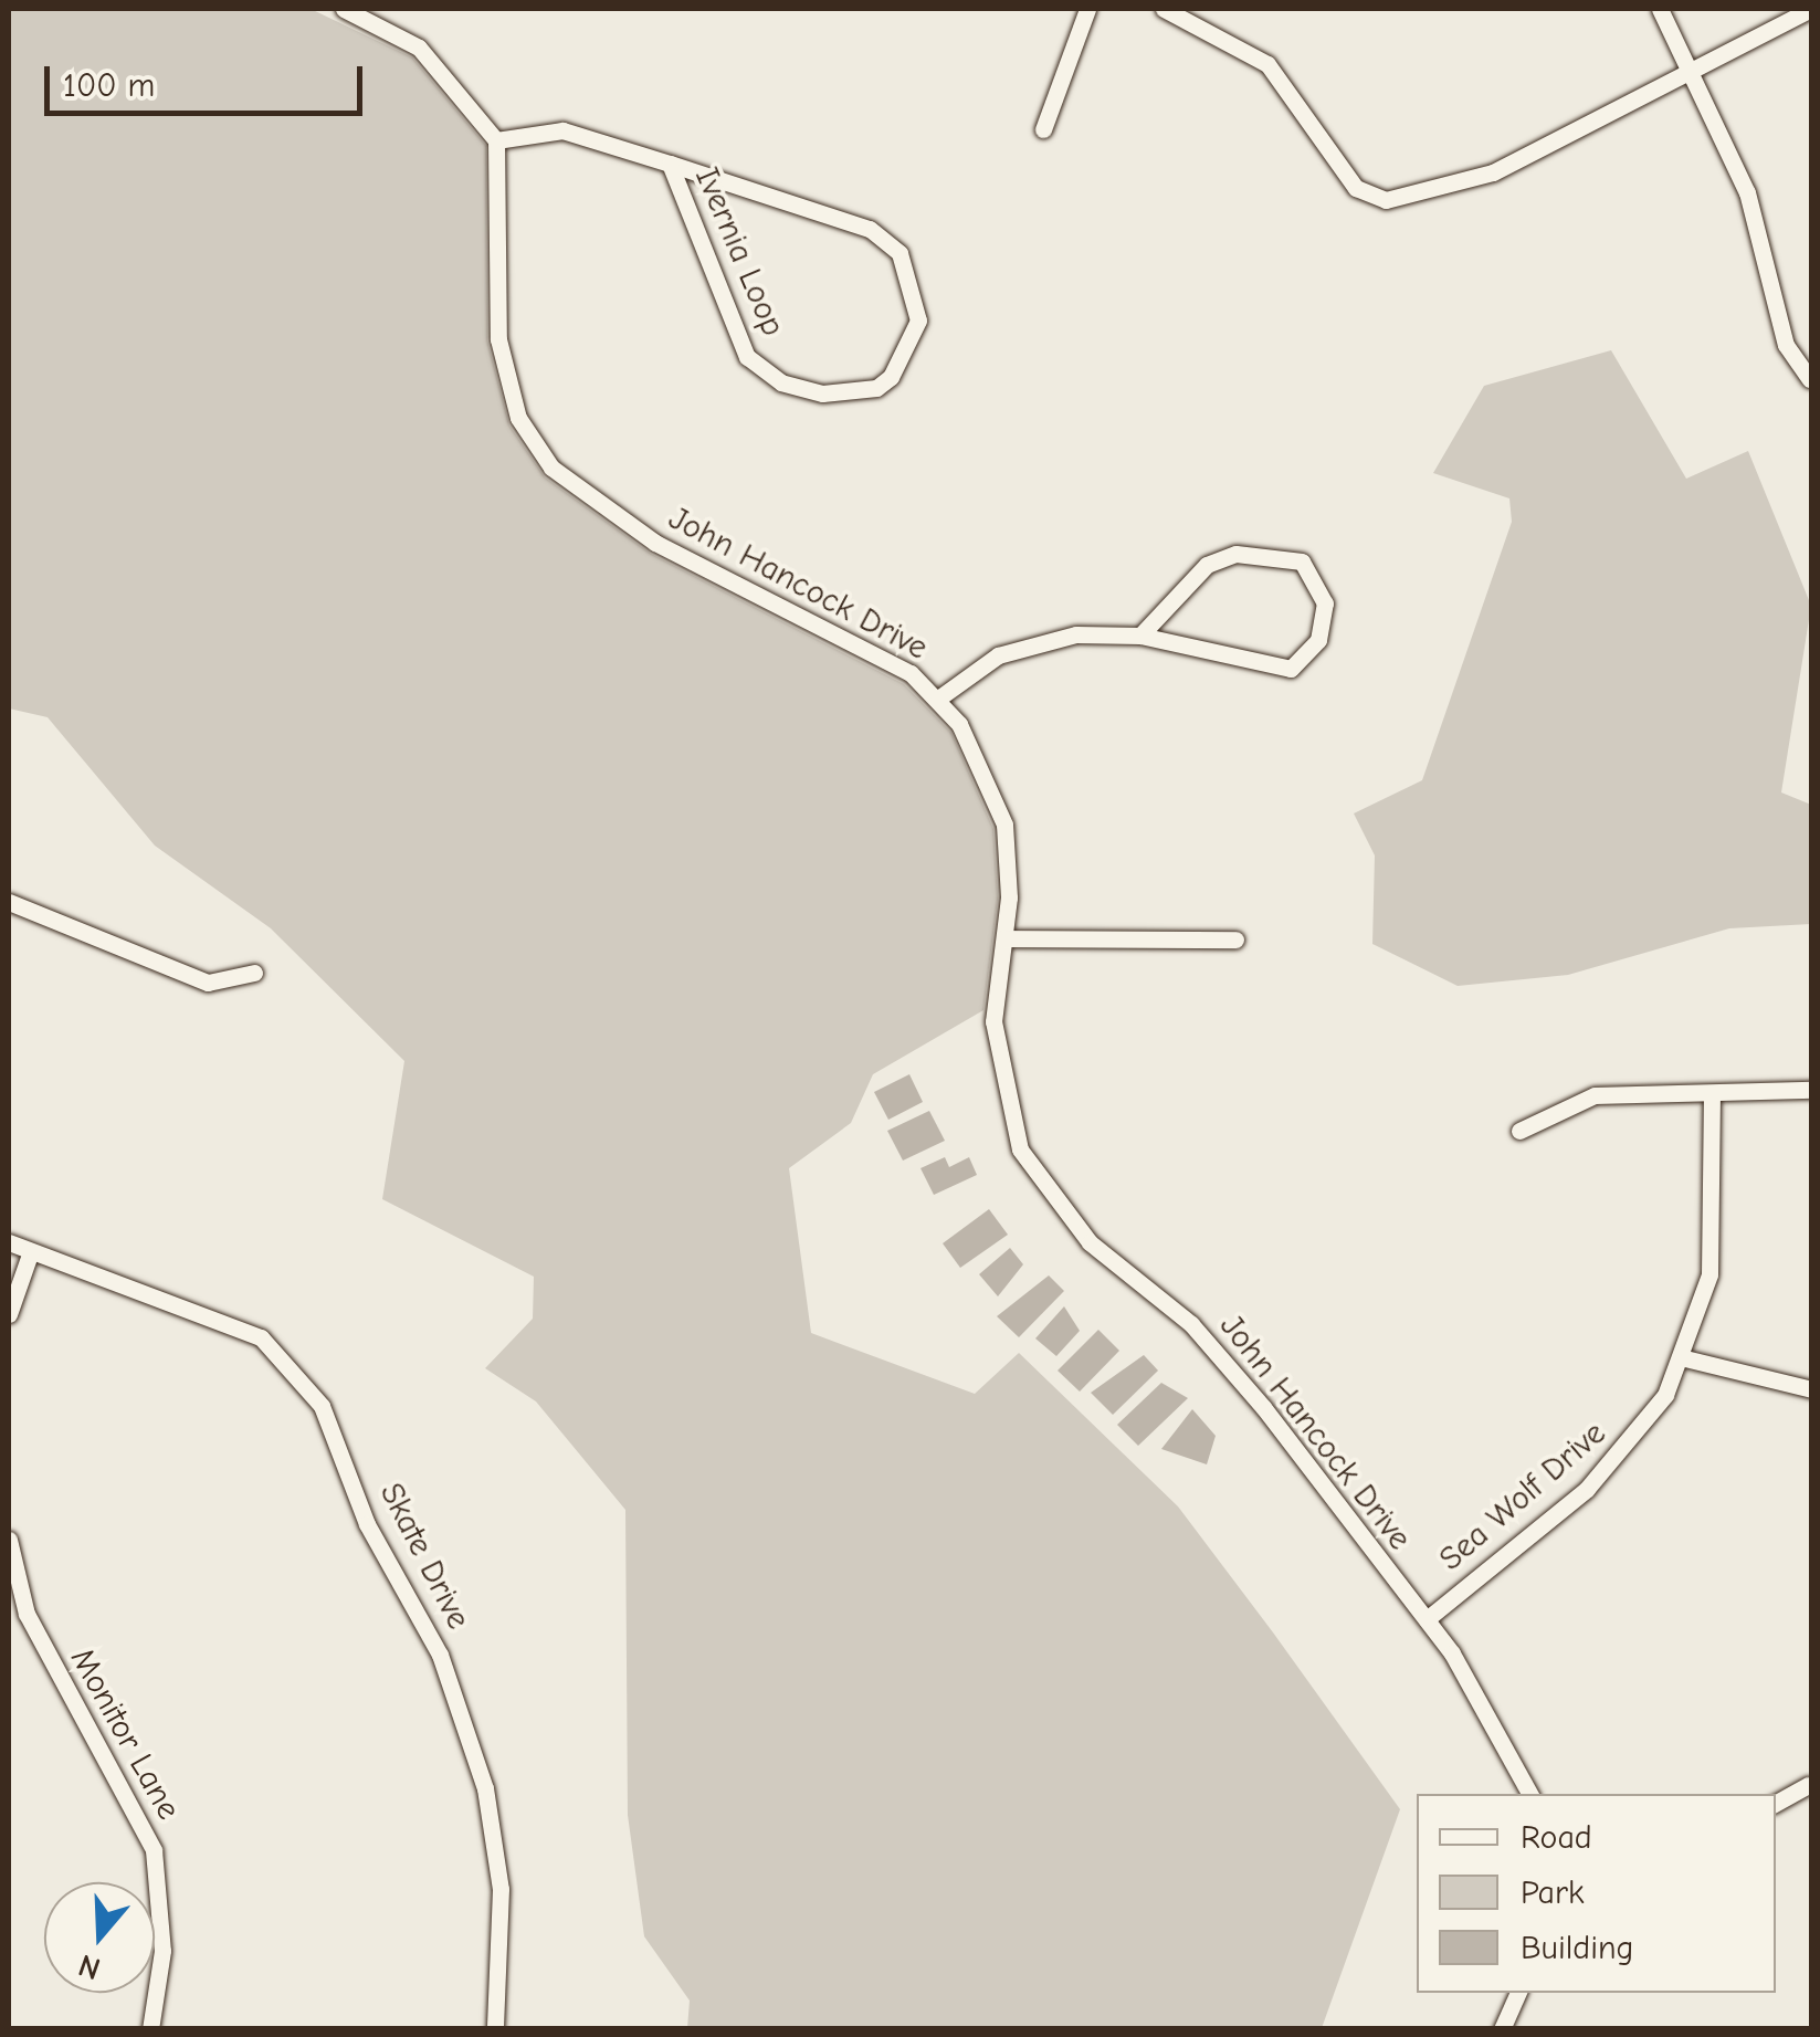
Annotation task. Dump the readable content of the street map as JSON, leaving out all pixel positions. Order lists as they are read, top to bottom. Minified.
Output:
{"streets":{"street":["Ivernia Loop","John Hancock Drive","Sea Wolf Drive","Skate Drive","Monitor Lane"]},"crossings":[["Ivernia Loop","John Hancock Drive"],["John Hancock Drive","Sea Wolf Drive"]],"legend":["Road","Park","Building"],"scale_bar":"100 m","north":"bottom"}
